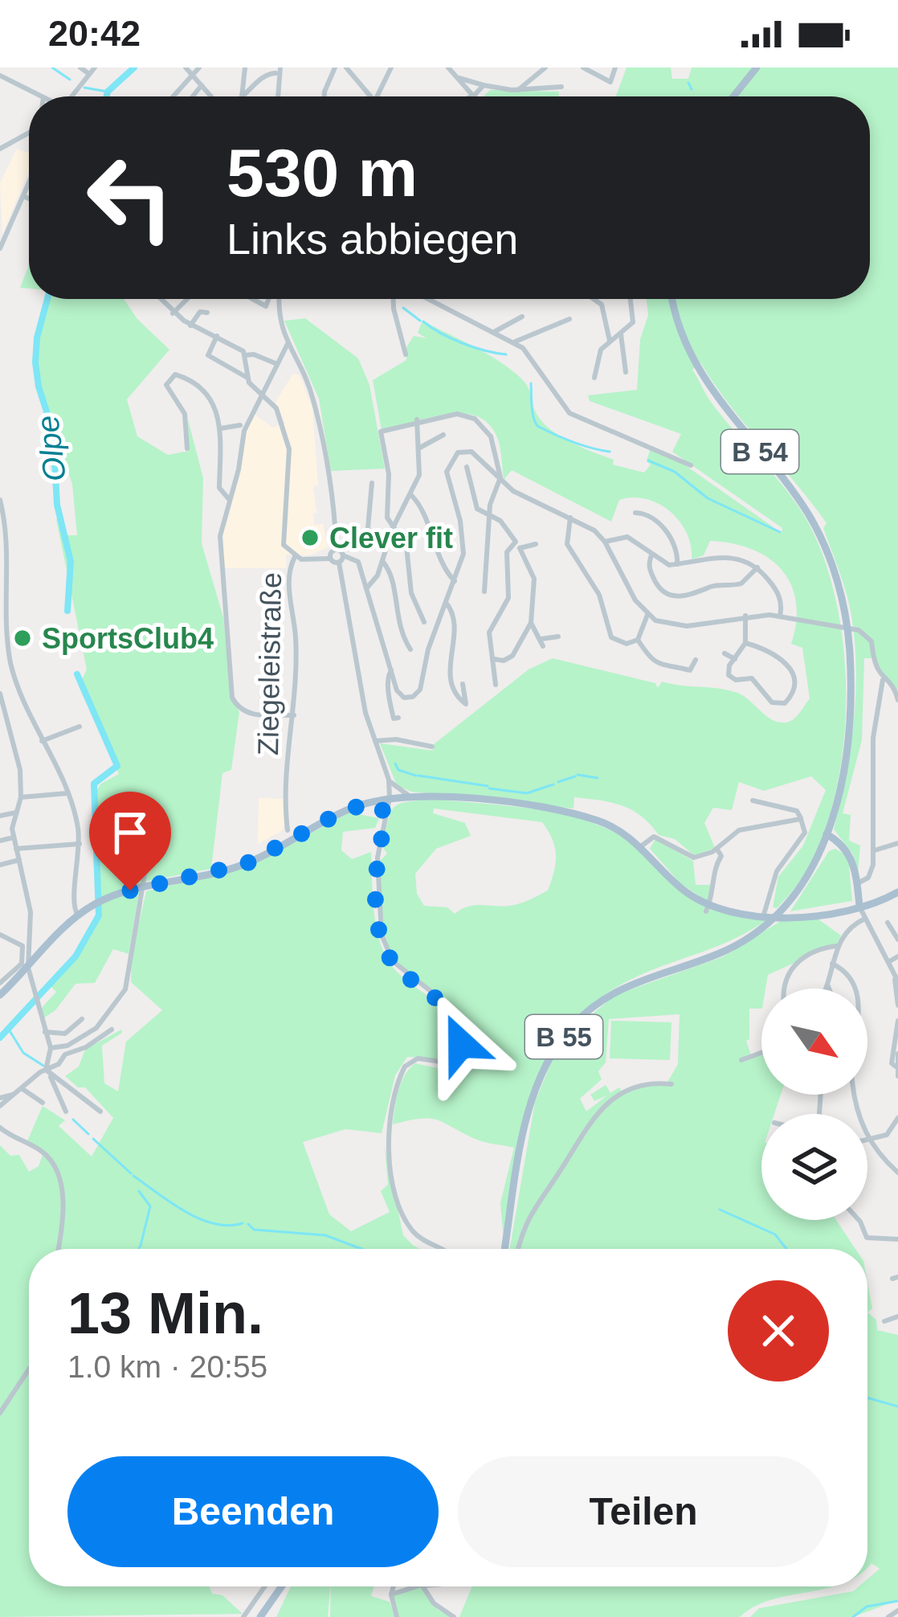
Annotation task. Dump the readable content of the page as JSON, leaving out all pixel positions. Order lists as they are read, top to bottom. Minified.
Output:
{"streets":{"main road":["B 54","B 55"],"street":["Ziegeleistraße"]},"crossings":[["B 54","B 55"]],"water":["Olpe"],"places":["Clever fit","SportsClub4"],"north":"bottom right","page":{"status":"20:42","turn":["530 m","Links abbiegen"],"heading":["13 Min.","1.0 km · 20:55"],"buttons":["Beenden","Teilen"]}}
